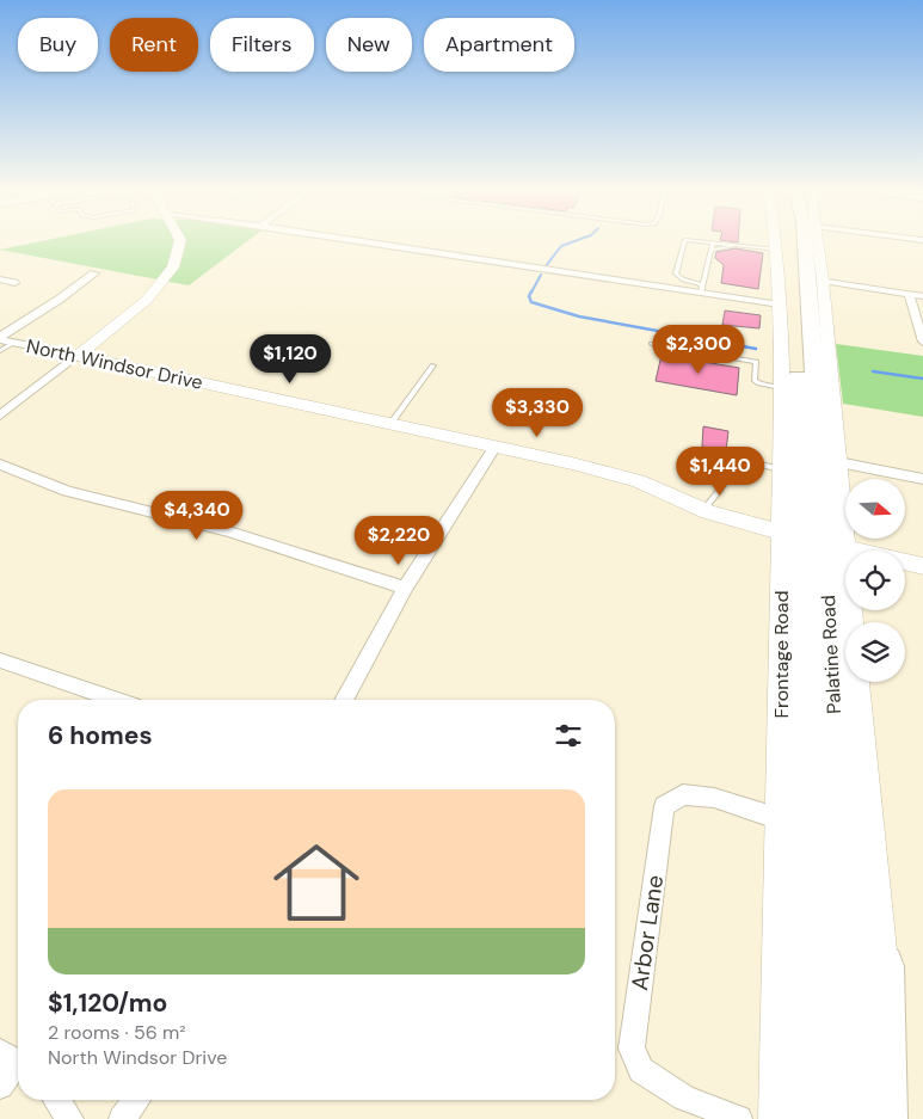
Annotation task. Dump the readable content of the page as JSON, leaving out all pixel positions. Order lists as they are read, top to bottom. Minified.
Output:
{"streets":{"highway":["Palatine Road"],"street":["North Windsor Drive","Frontage Road","Arbor Lane"]},"crossings":[["North Windsor Drive","Frontage Road"],["North Windsor Drive","Palatine Road"],["Frontage Road","Palatine Road"],["Frontage Road","Arbor Lane"]],"north":"right","page":{"chip":["Buy","Rent","Filters","New","Apartment"],"price":["$2,300","$1,120","$3,330","$1,440","$4,340","$2,220"],"heading":"6 homes","list":[{"name":"$1,120/mo","note":"2 rooms · 56 m² · North Windsor Drive"}]}}
